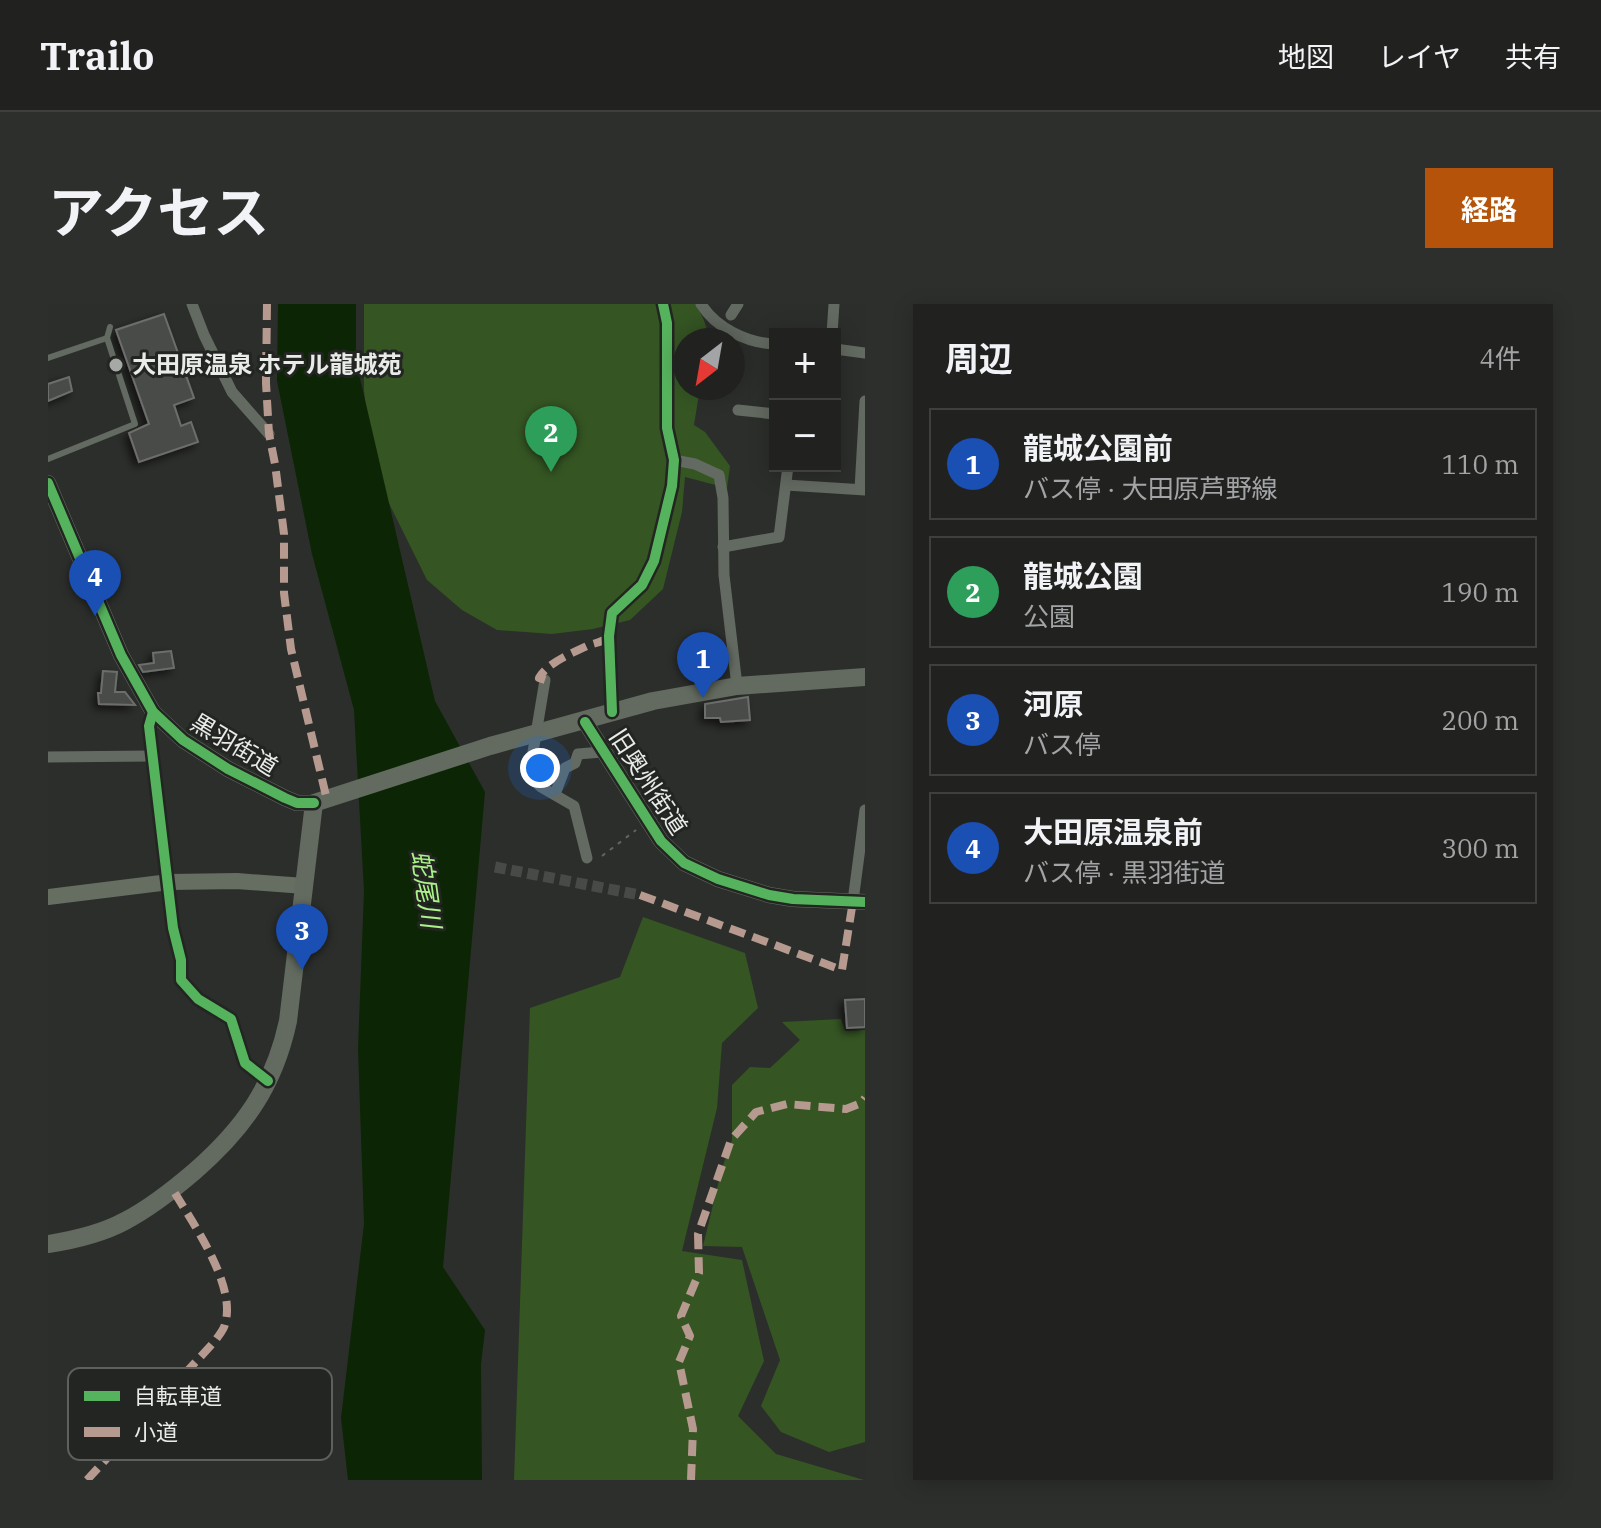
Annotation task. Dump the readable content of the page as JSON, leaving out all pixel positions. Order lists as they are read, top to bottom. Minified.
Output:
{"streets":{"street":["黒羽街道","旧奥州街道"]},"water":["蛇尾川"],"places":["大田原温泉 ホテル龍城苑"],"legend":["自転車道","小道"],"north":"bottom left","page":{"header":"Trailo","nav":["地図","レイヤ","共有"],"title":"アクセス","buttons":"経路","heading":["周辺","4件"],"map_buttons":["+","−"],"pins":["2","4","1","3"],"list":[{"mark":"1","name":"龍城公園前","note":"バス停 · 大田原芦野線","value":"110 m"},{"mark":"2","name":"龍城公園","note":"公園","value":"190 m"},{"mark":"3","name":"河原","note":"バス停","value":"200 m"},{"mark":"4","name":"大田原温泉前","note":"バス停 · 黒羽街道","value":"300 m"}]}}
